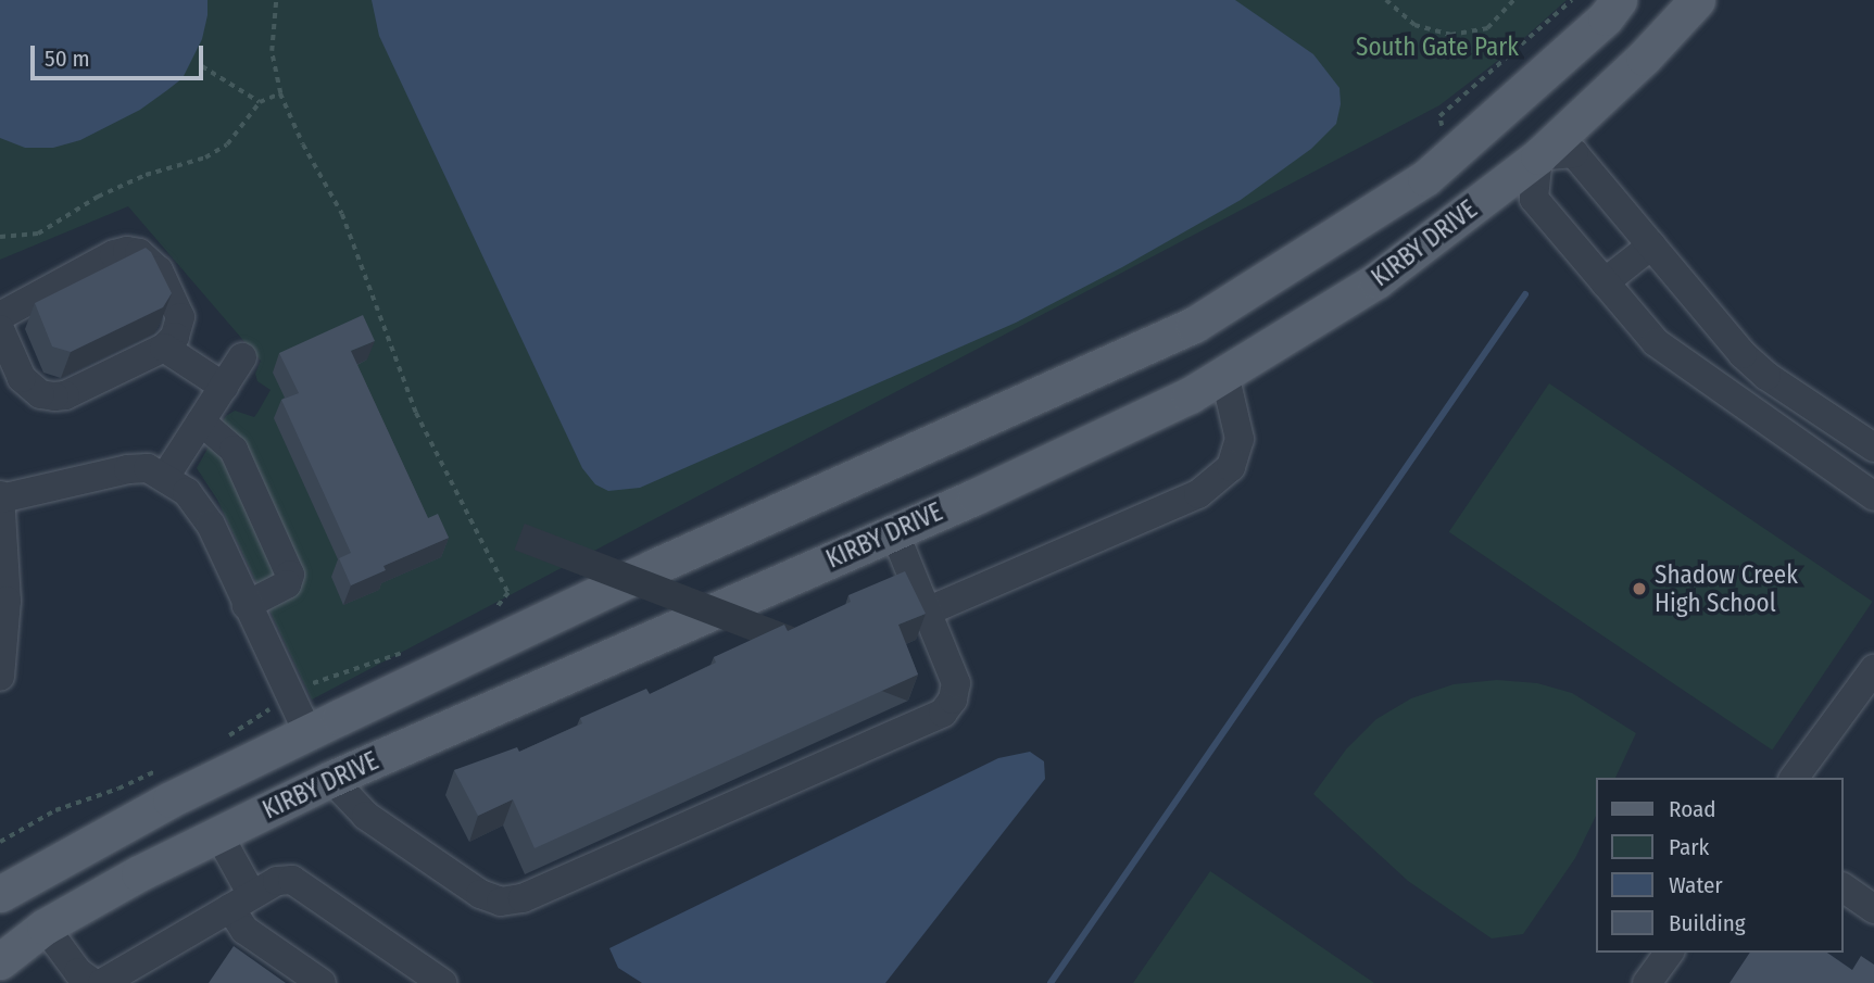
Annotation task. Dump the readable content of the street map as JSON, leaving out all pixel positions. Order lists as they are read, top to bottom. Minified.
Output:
{"streets":{"main road":["KIRBY DRIVE"]},"parks":["South Gate Park"],"places":["Shadow Creek High School"],"legend":["Road","Park","Water","Building"],"scale_bar":"50 m"}
